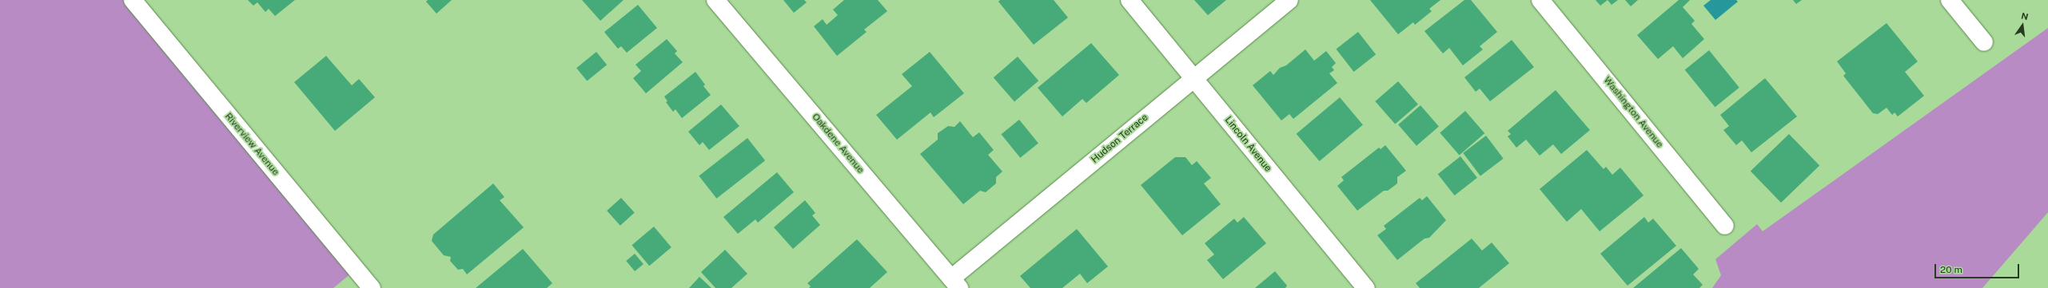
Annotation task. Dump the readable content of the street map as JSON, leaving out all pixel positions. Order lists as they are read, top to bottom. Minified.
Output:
{"streets":{"street":["Washington Avenue","Hudson Terrace","Oakdene Avenue","Riverview Avenue","Lincoln Avenue"]},"crossings":[["Hudson Terrace","Oakdene Avenue"],["Hudson Terrace","Lincoln Avenue"]],"scale_bar":"20 m","north":"top"}
